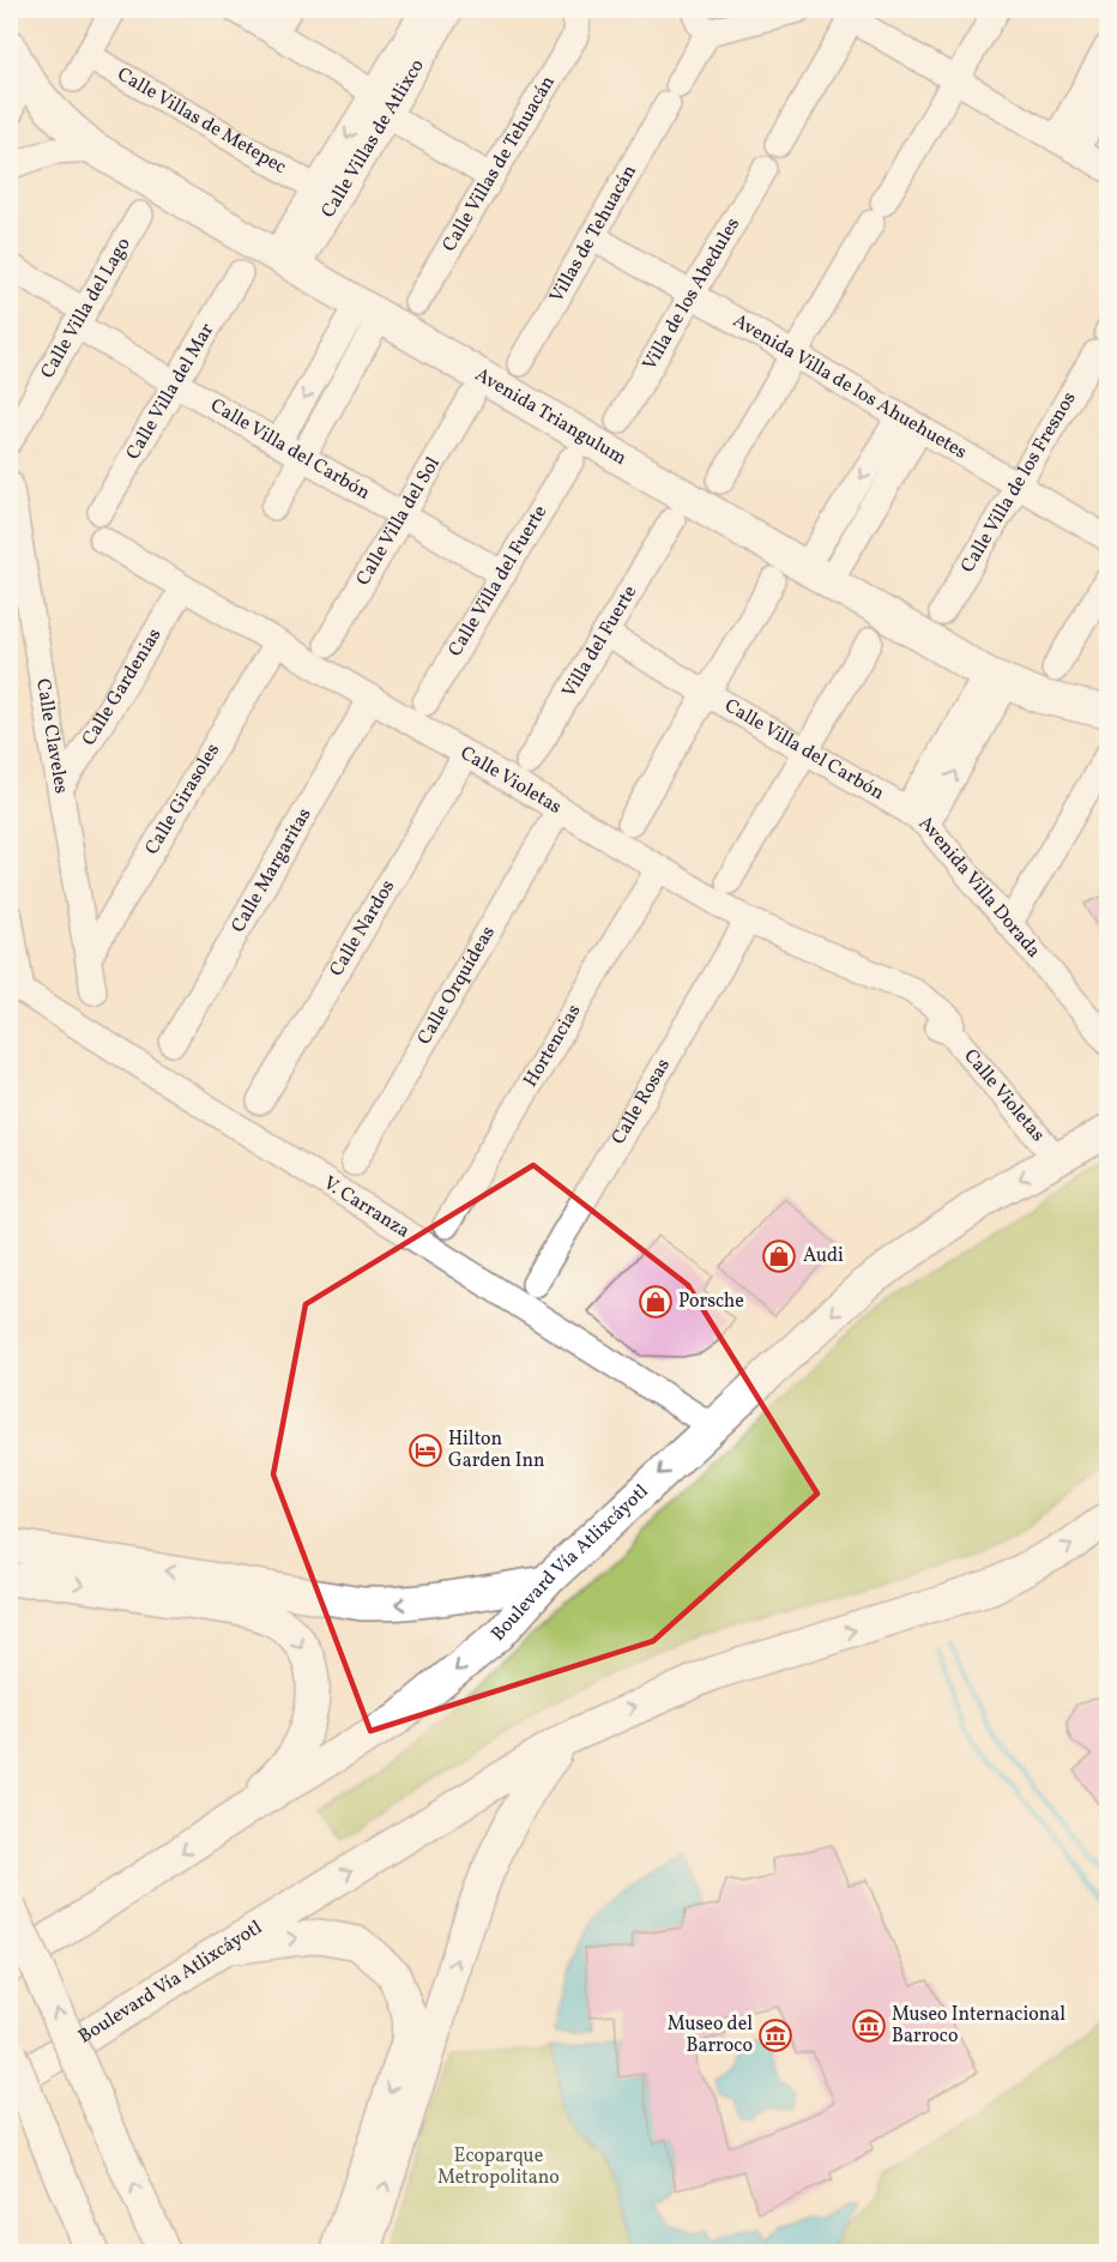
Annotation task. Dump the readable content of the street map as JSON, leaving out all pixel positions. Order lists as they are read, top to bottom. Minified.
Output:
{"streets":{"main road":["Avenida Triangulum","Boulevard Vía Atlixcáyotl"],"street":["Calle Villas de Metepec","Calle Villas de Atlixco","Calle Villas de Tehuacán","Villas de Tehuacán","Villa de los Abedules","Calle Villa del Lago","Avenida Villa de los Ahuehuetes","Calle Villa del Mar","Calle Villa del Carbón","Calle Villa de los Fresnos","Calle Villa del Sol","Calle Villa del Fuerte","Villa del Fuerte","Calle Gardenias","Calle Claveles","Calle Violetas","Calle Girasoles","Calle Margaritas","Avenida Villa Dorada","Calle Nardos","Calle Orquídeas","Hortencias","Calle Rosas","V. Carranza"]},"crossings":[["Calle Villas de Metepec","Calle Villas de Atlixco"],["Calle Villas de Atlixco","Avenida Triangulum"],["Villas de Tehuacán","Avenida Villa de los Ahuehuetes"],["Villa de los Abedules","Avenida Villa de los Ahuehuetes"],["Calle Villa del Lago","Calle Villa del Carbón"],["Avenida Villa de los Ahuehuetes","Calle Villa de los Fresnos"],["Calle Villa del Mar","Calle Villa del Carbón"],["Avenida Triangulum","Avenida Villa Dorada"],["Calle Villa del Carbón","Calle Villa del Sol"],["Calle Villa del Carbón","Calle Villa del Fuerte"],["Calle Villa del Carbón","Villa del Fuerte"],["Calle Villa del Carbón","Avenida Villa Dorada"],["Calle Gardenias","Calle Claveles"],["Calle Gardenias","Calle Violetas"],["Calle Claveles","Calle Girasoles"],["Calle Violetas","Calle Girasoles"],["Calle Violetas","Calle Margaritas"],["Calle Violetas","Calle Nardos"],["Calle Violetas","Calle Orquídeas"],["Calle Violetas","Hortencias"],["Calle Violetas","Calle Rosas"],["Calle Violetas","Boulevard Vía Atlixcáyotl"],["V. Carranza","Boulevard Vía Atlixcáyotl"]],"parks":["Ecoparque Metropolitano"],"places":{"shop":["Audi","Porsche"],"hotel":["Hilton Garden Inn"],"museum":["Museo Internacional Barroco","Museo del Barroco"]}}
